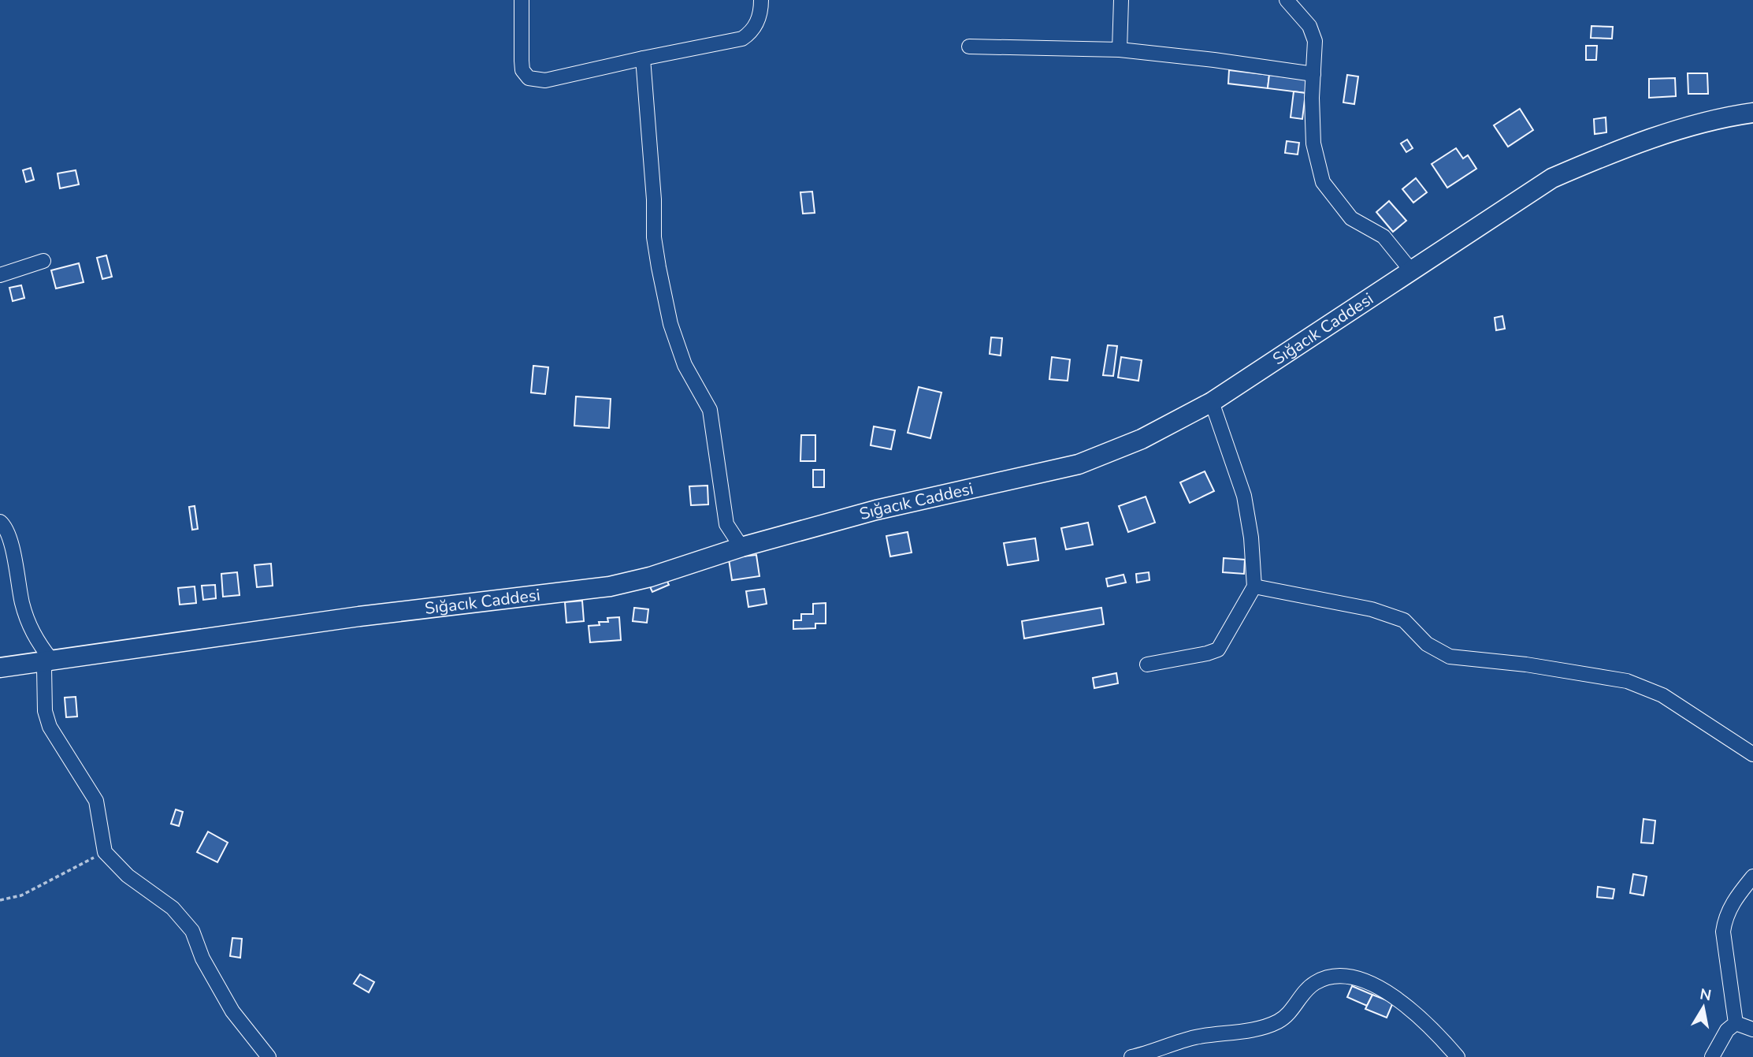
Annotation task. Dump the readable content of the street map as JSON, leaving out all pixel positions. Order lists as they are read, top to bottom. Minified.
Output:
{"streets":{"main road":["Sığacık Caddesi"]},"north":"top"}
